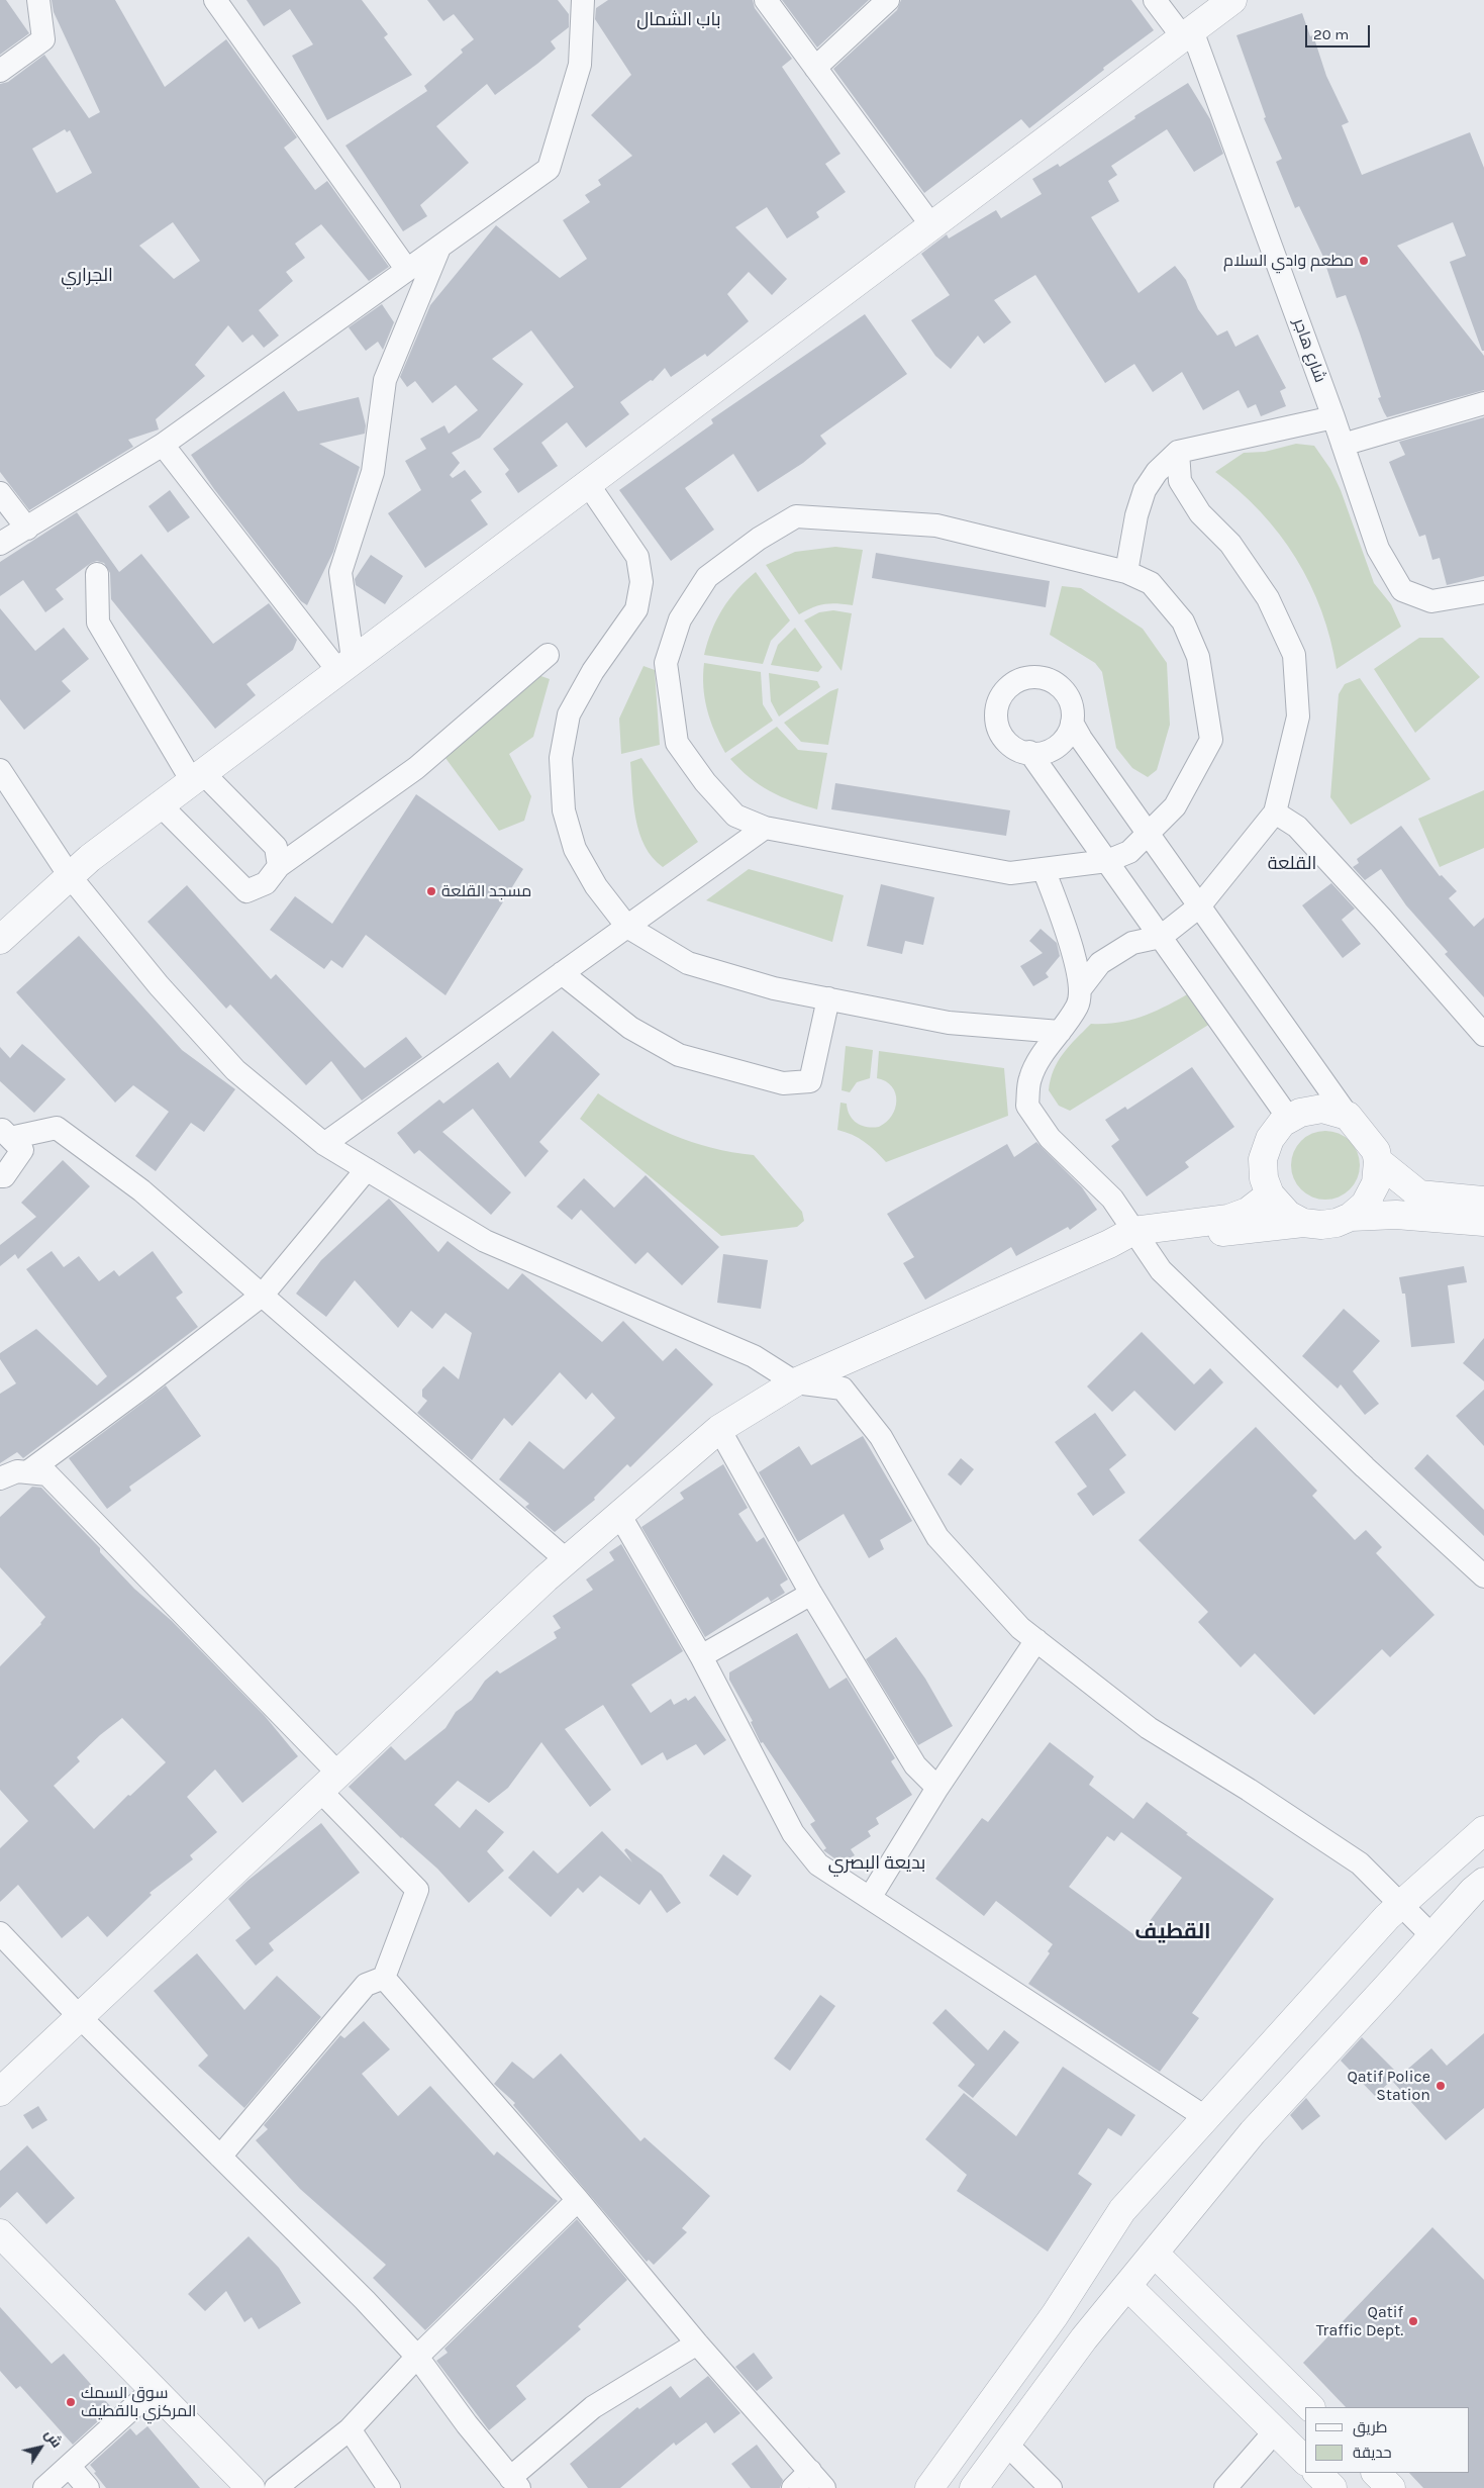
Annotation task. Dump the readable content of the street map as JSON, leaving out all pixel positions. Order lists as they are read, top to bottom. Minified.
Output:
{"streets":{"street":["شارع هاجر"]},"districts":["باب الشمال","الجراري","القلعة","بديعة البصري","القطيف"],"places":["مطعم وادي السلام","مسجد القلعة","Qatif Police Station","Qatif Traffic Dept.","سوق السمك المركزي بالقطيف"],"legend":["طريق","حديقة"],"scale_bar":"20 m","north":"top right"}
